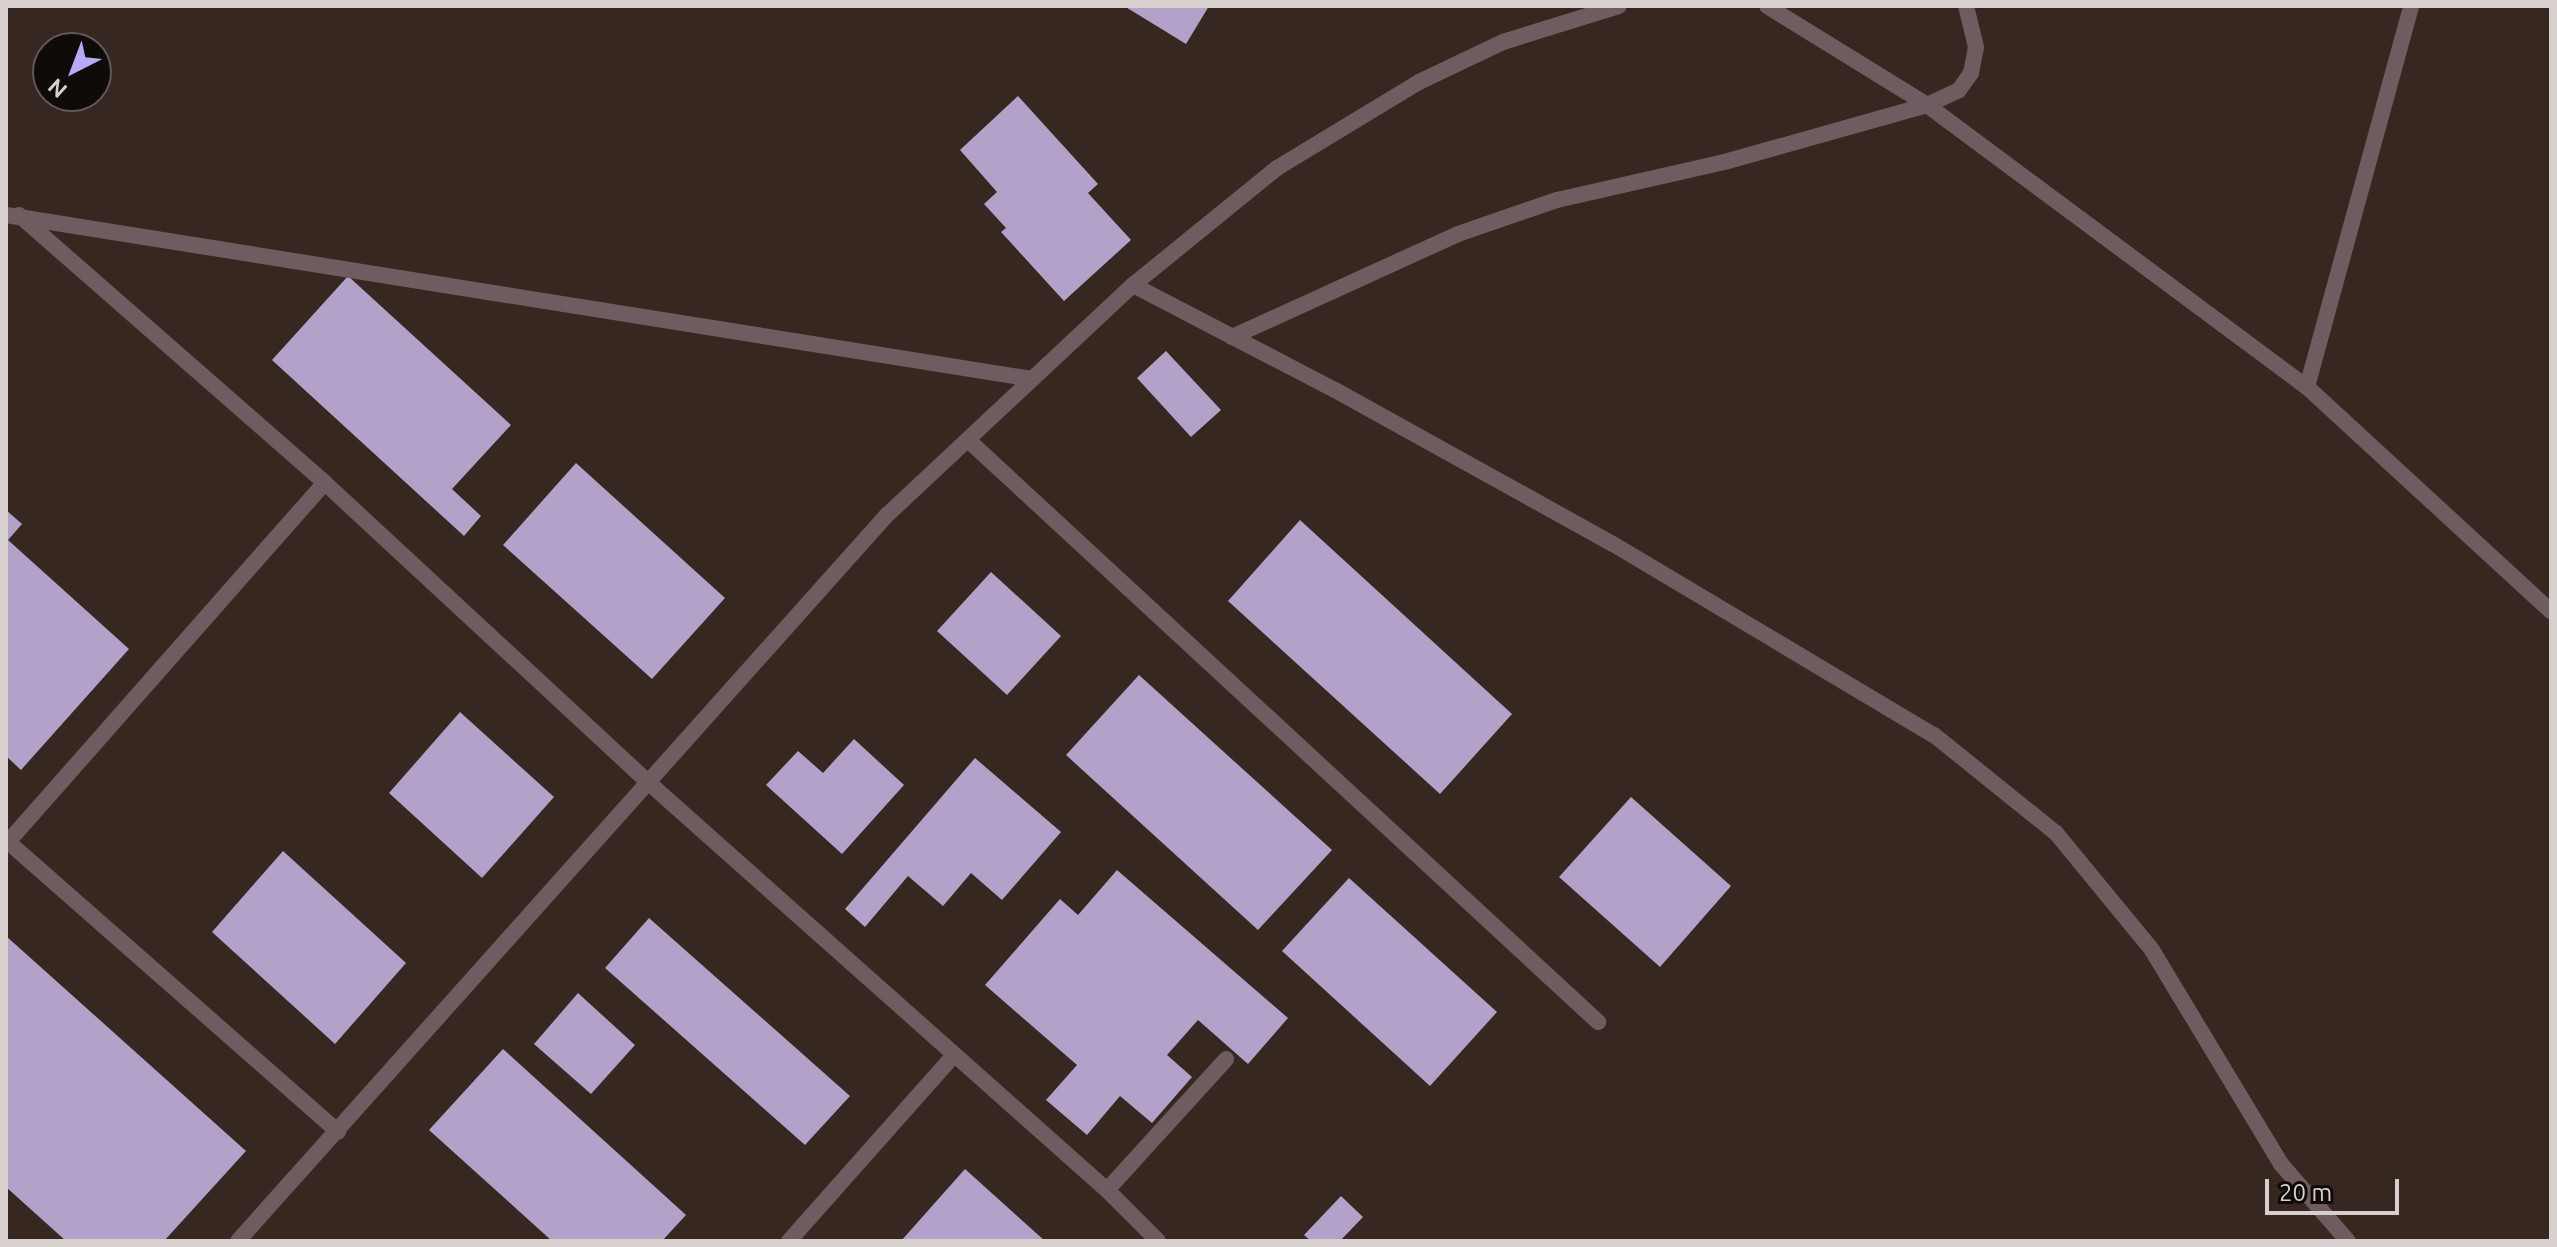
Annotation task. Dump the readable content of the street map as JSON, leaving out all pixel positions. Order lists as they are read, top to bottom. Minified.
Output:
{"scale_bar":"20 m","north":"bottom left"}
